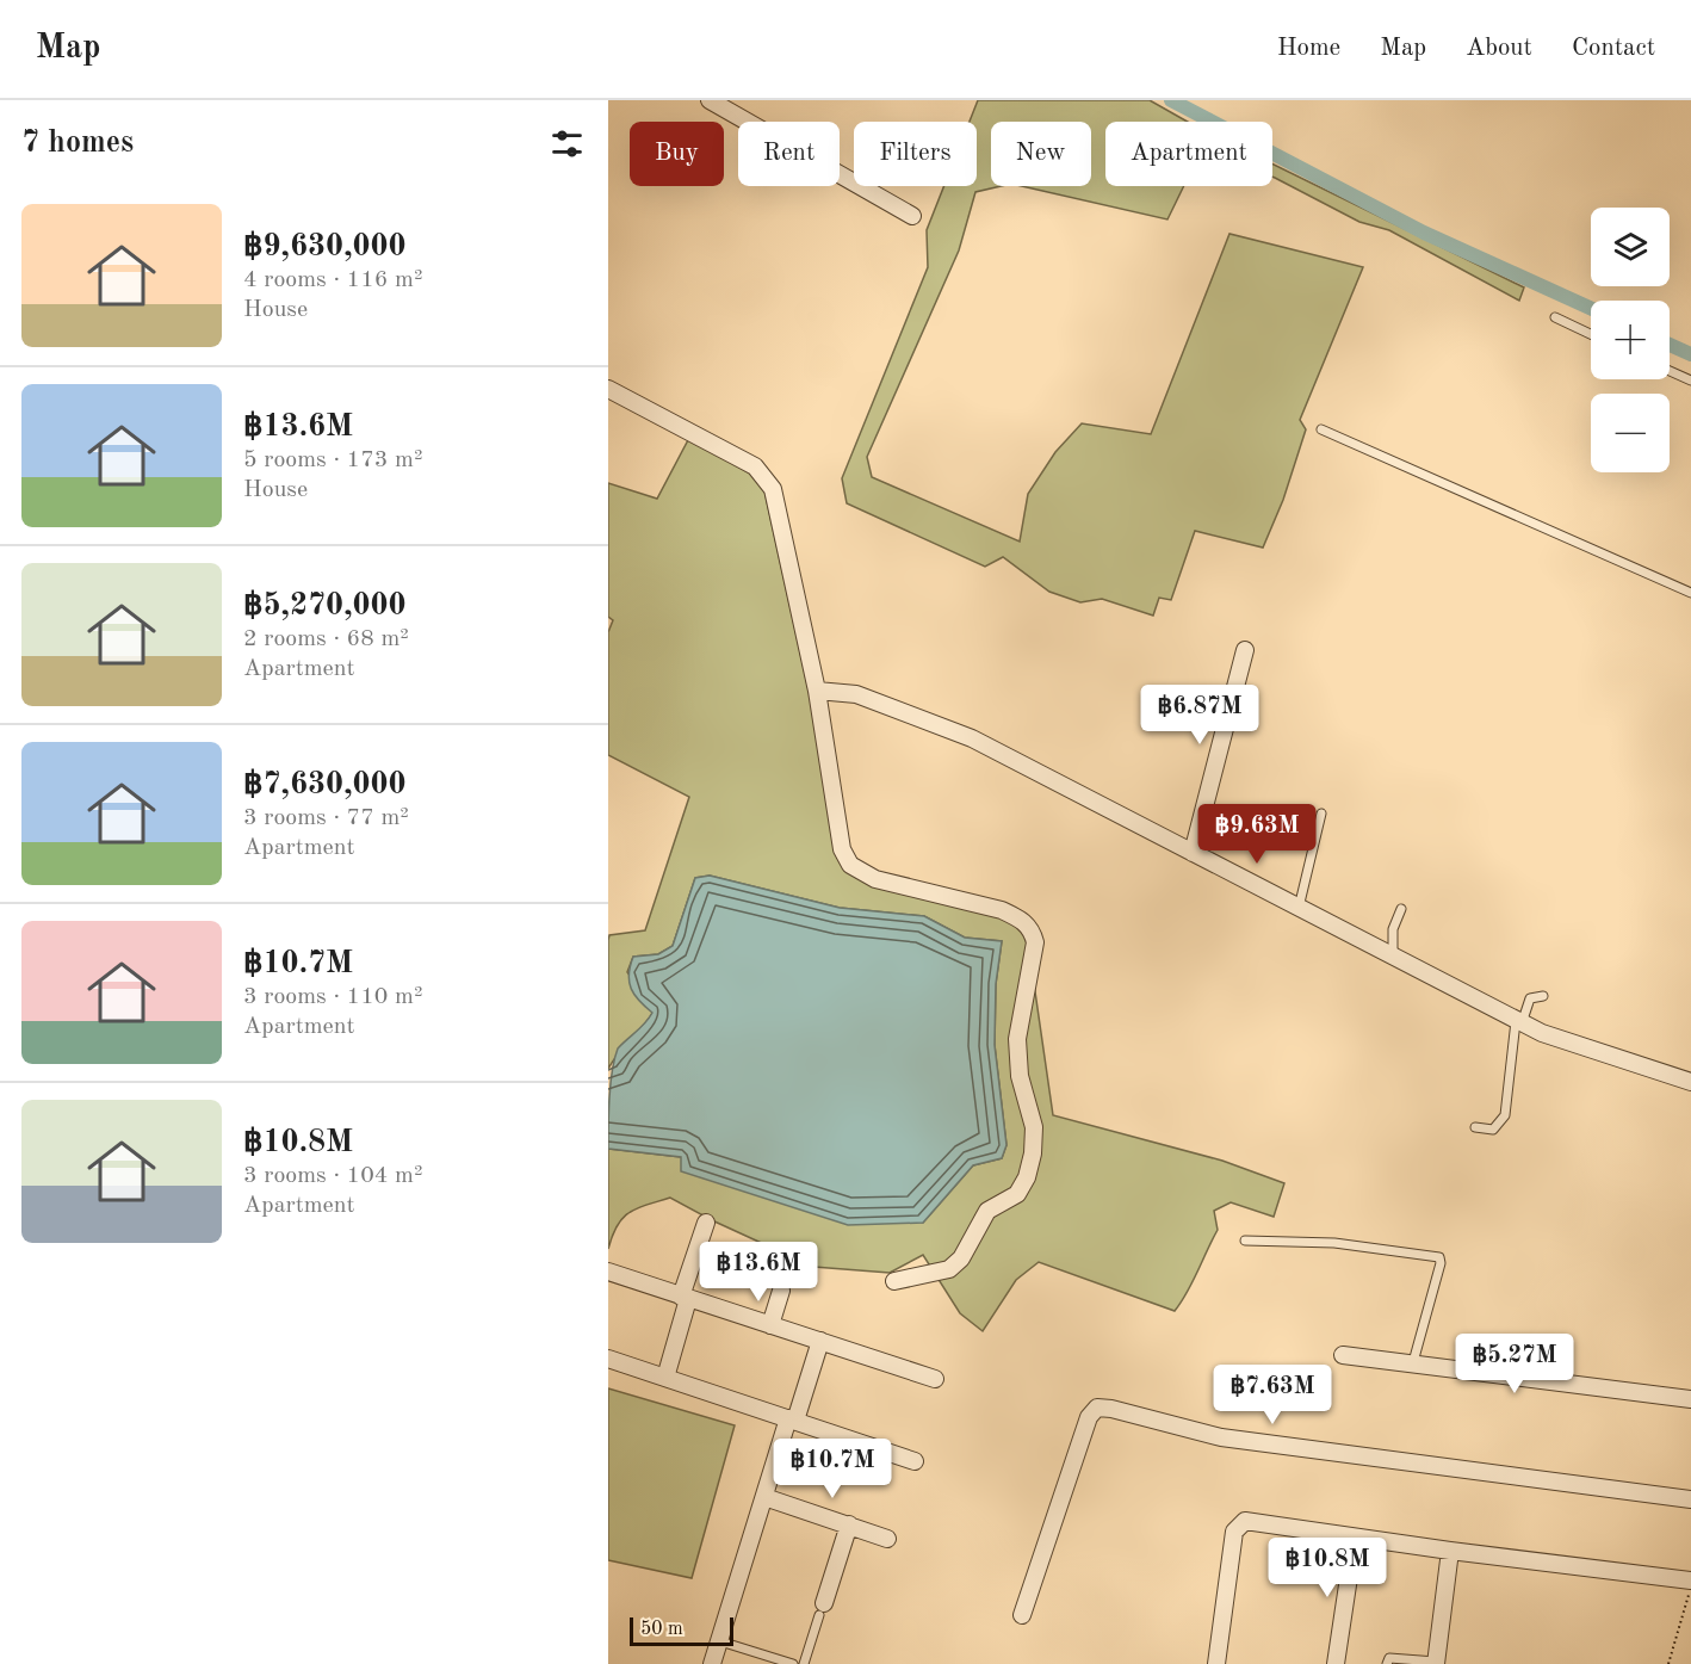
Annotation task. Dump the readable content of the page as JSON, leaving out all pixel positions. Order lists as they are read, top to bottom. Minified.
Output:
{"scale_bar":"50 m","page":{"header":"Map","nav":["Home","Map","About","Contact"],"heading":"7 homes","chip":["Buy","Rent","Filters","New","Apartment"],"list":[{"name":"฿9,630,000","note":"4 rooms · 116 m² · House"},{"name":"฿13.6M","note":"5 rooms · 173 m² · House"},{"name":"฿5,270,000","note":"2 rooms · 68 m² · Apartment"},{"name":"฿7,630,000","note":"3 rooms · 77 m² · Apartment"},{"name":"฿10.7M","note":"3 rooms · 110 m² · Apartment"},{"name":"฿10.8M","note":"3 rooms · 104 m² · Apartment"}],"map_buttons":["+","−"],"price":["฿6.87M","฿9.63M","฿13.6M","฿5.27M","฿7.63M","฿10.7M","฿10.8M"],"scale":"50 m"}}
